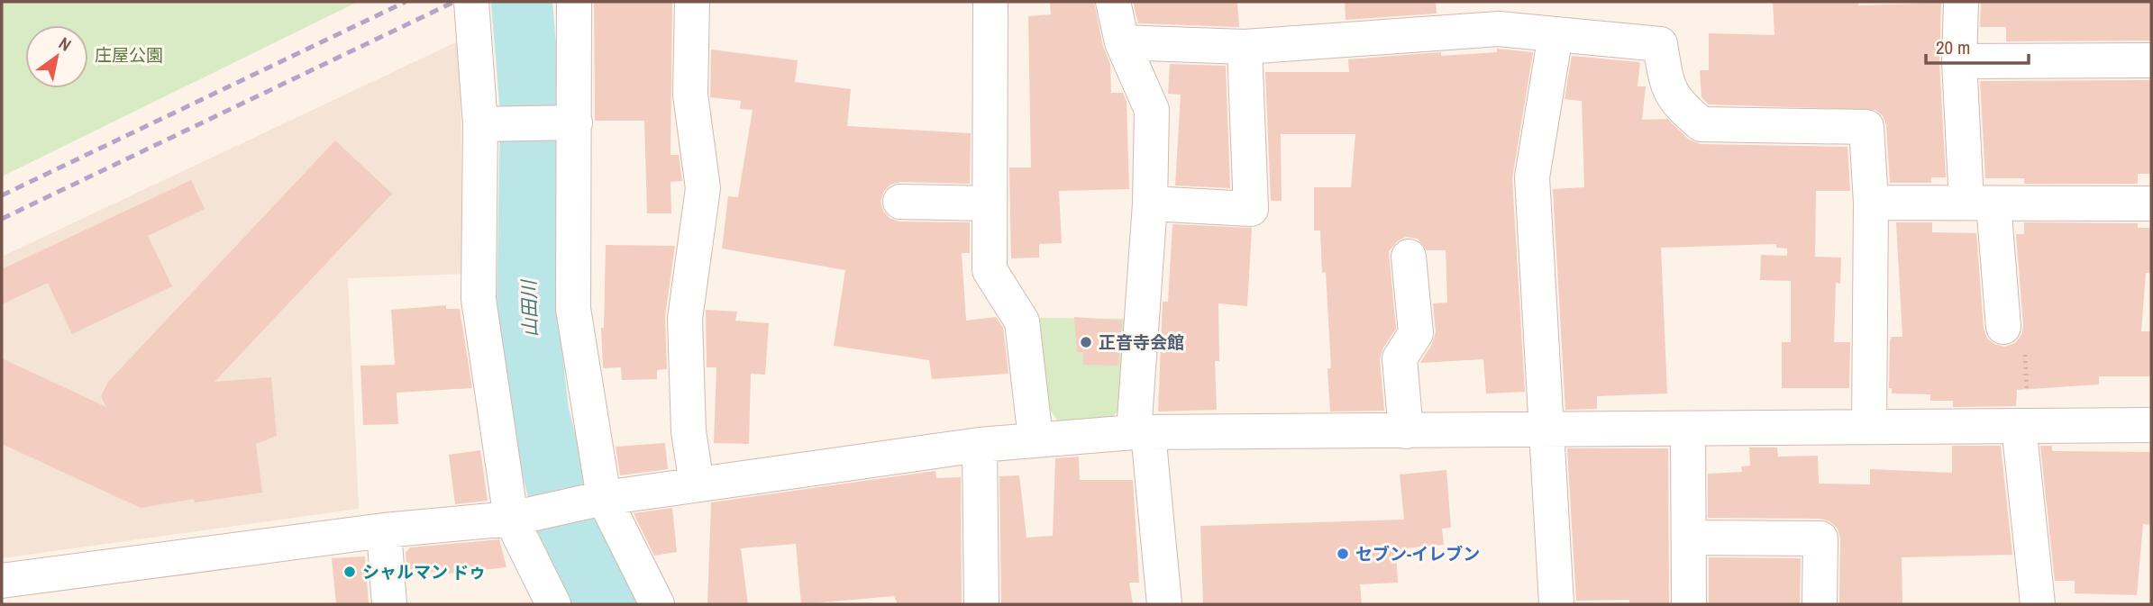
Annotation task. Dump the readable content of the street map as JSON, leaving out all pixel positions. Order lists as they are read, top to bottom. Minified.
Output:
{"water":["山田川"],"parks":["庄屋公園"],"places":["正音寺会館","セブン-イレブン","シャルマン ドゥ"],"scale_bar":"20 m","north":"top right"}
